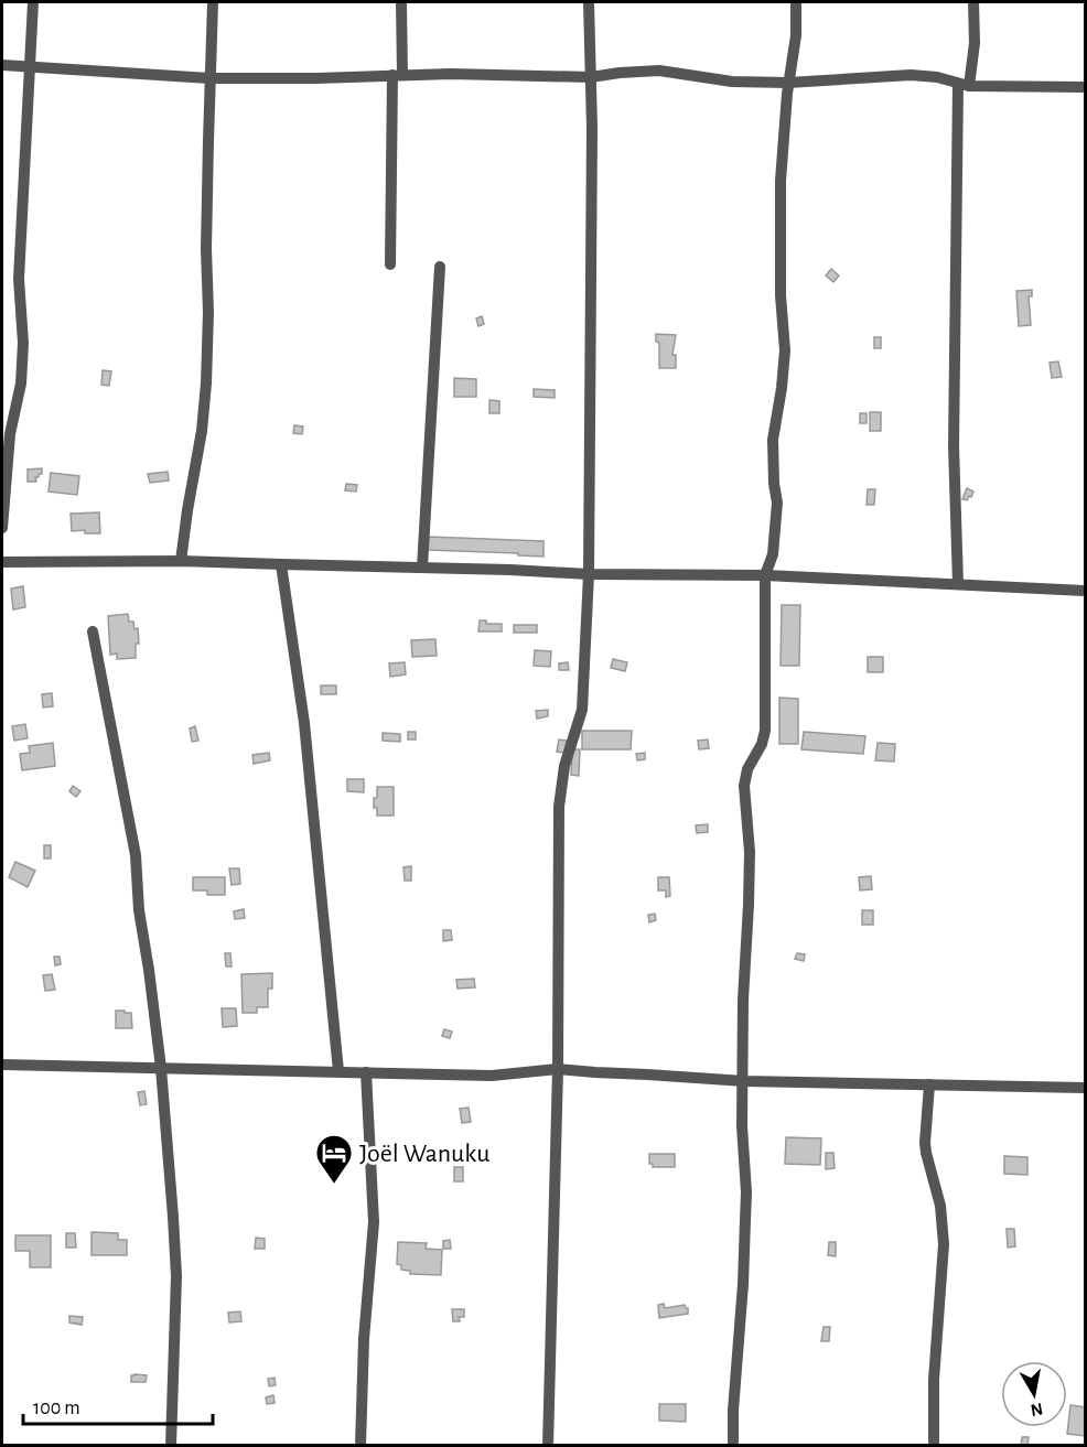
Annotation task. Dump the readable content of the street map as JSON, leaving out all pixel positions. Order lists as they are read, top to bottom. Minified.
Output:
{"places":{"hotel":["Joël Wanuku"]},"scale_bar":"100 m","north":"bottom"}
